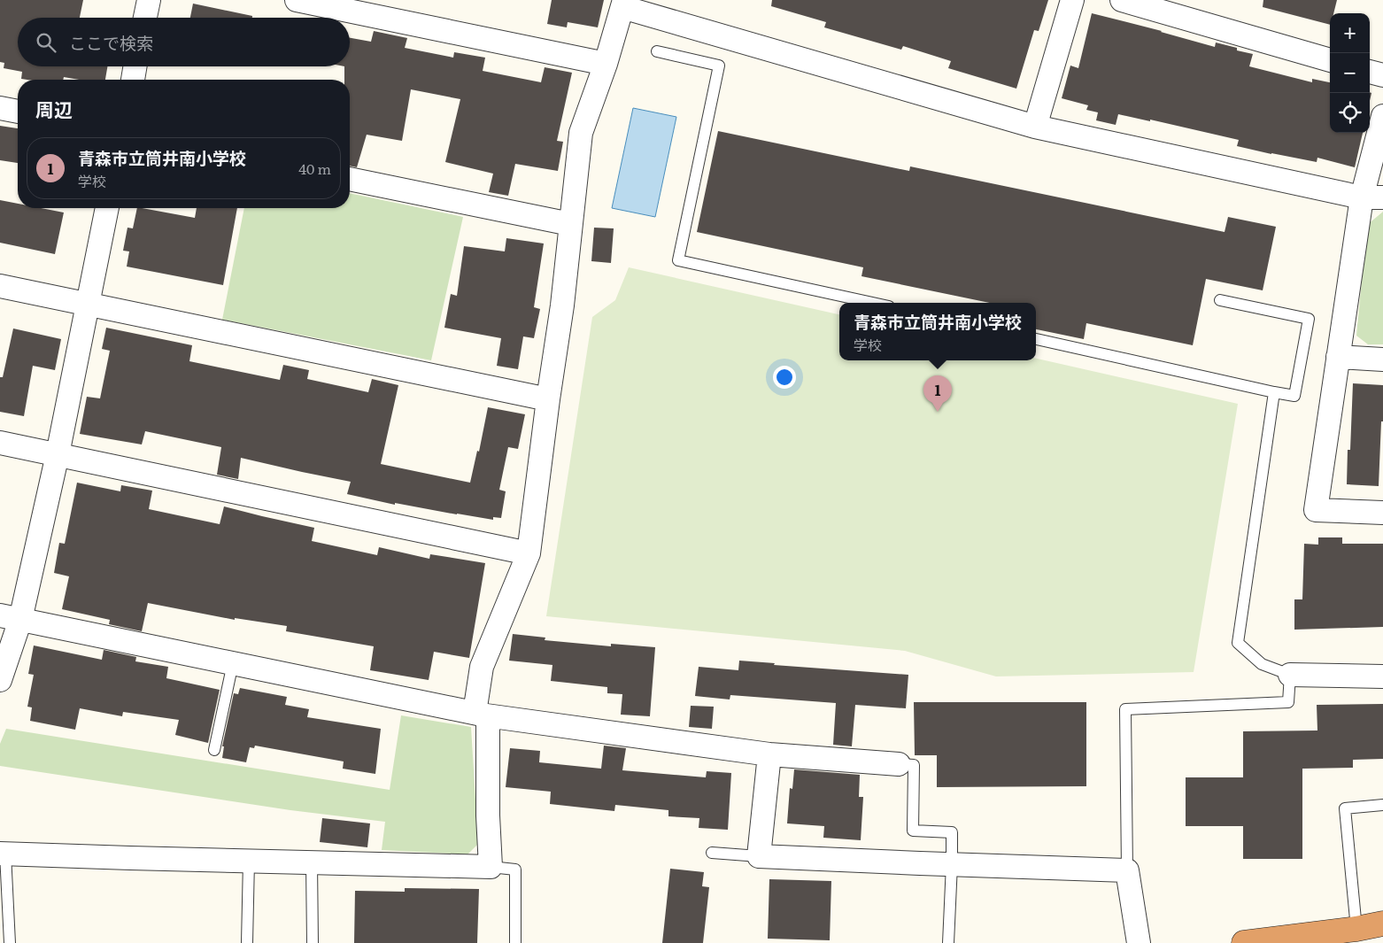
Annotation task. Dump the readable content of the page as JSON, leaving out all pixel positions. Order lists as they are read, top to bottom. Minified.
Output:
{"page":{"map_buttons":["+","−"],"search":"ここで検索","heading":"周辺","list":[{"mark":"1","name":"青森市立筒井南小学校","note":"学校","value":"40 m"}],"popup":["青森市立筒井南小学校","学校"],"pins":"1"}}
